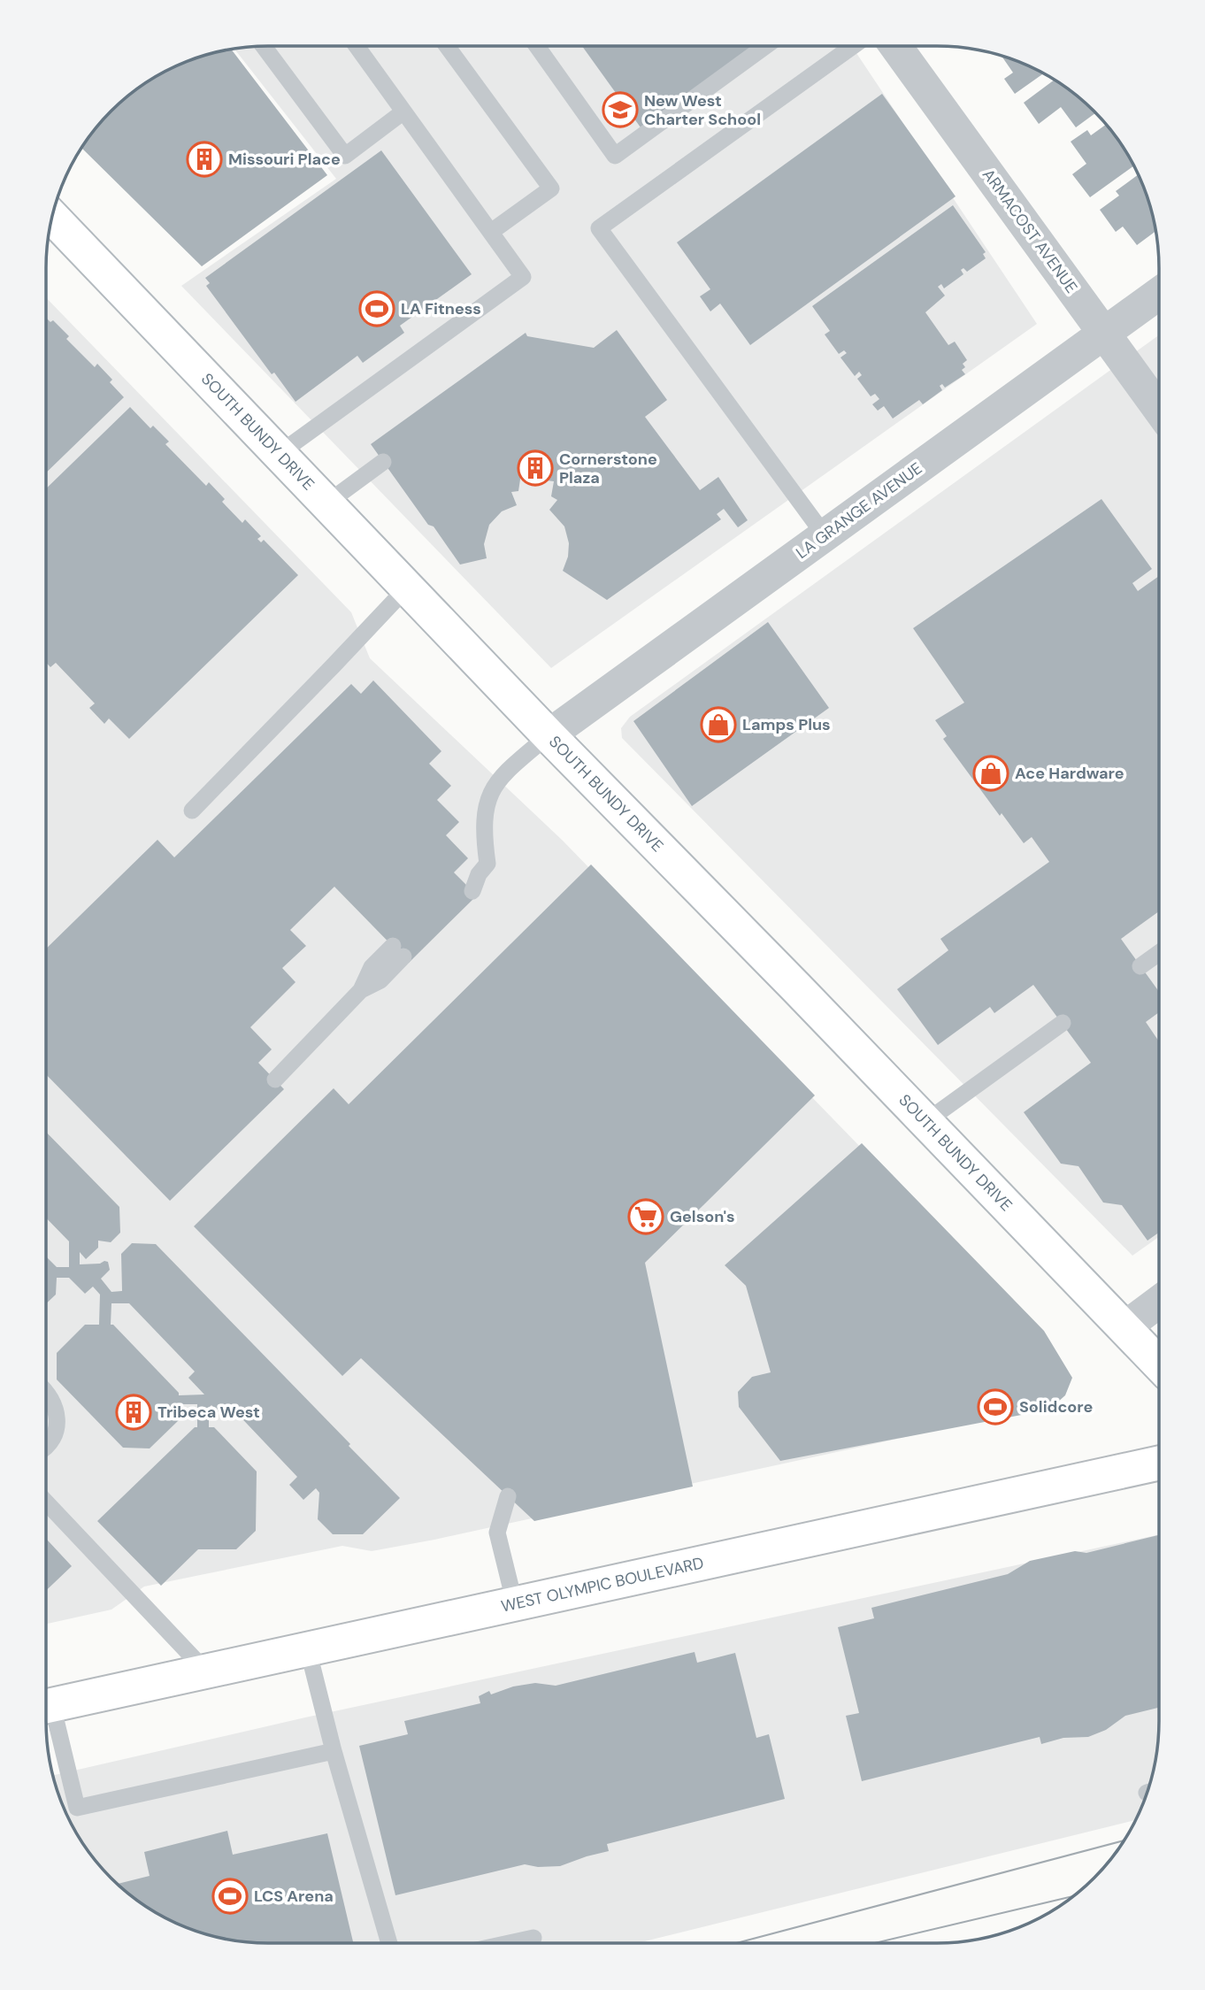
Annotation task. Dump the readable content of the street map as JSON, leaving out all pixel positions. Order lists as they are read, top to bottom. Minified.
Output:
{"streets":{"main road":["SOUTH BUNDY DRIVE","WEST OLYMPIC BOULEVARD"],"street":["ARMACOST AVENUE","LA GRANGE AVENUE"]},"crossings":[["ARMACOST AVENUE","LA GRANGE AVENUE"],["SOUTH BUNDY DRIVE","LA GRANGE AVENUE"]],"places":{"school or university":["New West Charter School"],"building":["Missouri Place","Cornerstone Plaza","Tribeca West"],"sports":["LA Fitness","Solidcore","LCS Arena"],"shop":["Lamps Plus","Ace Hardware"],"supermarket":["Gelson's"]}}
